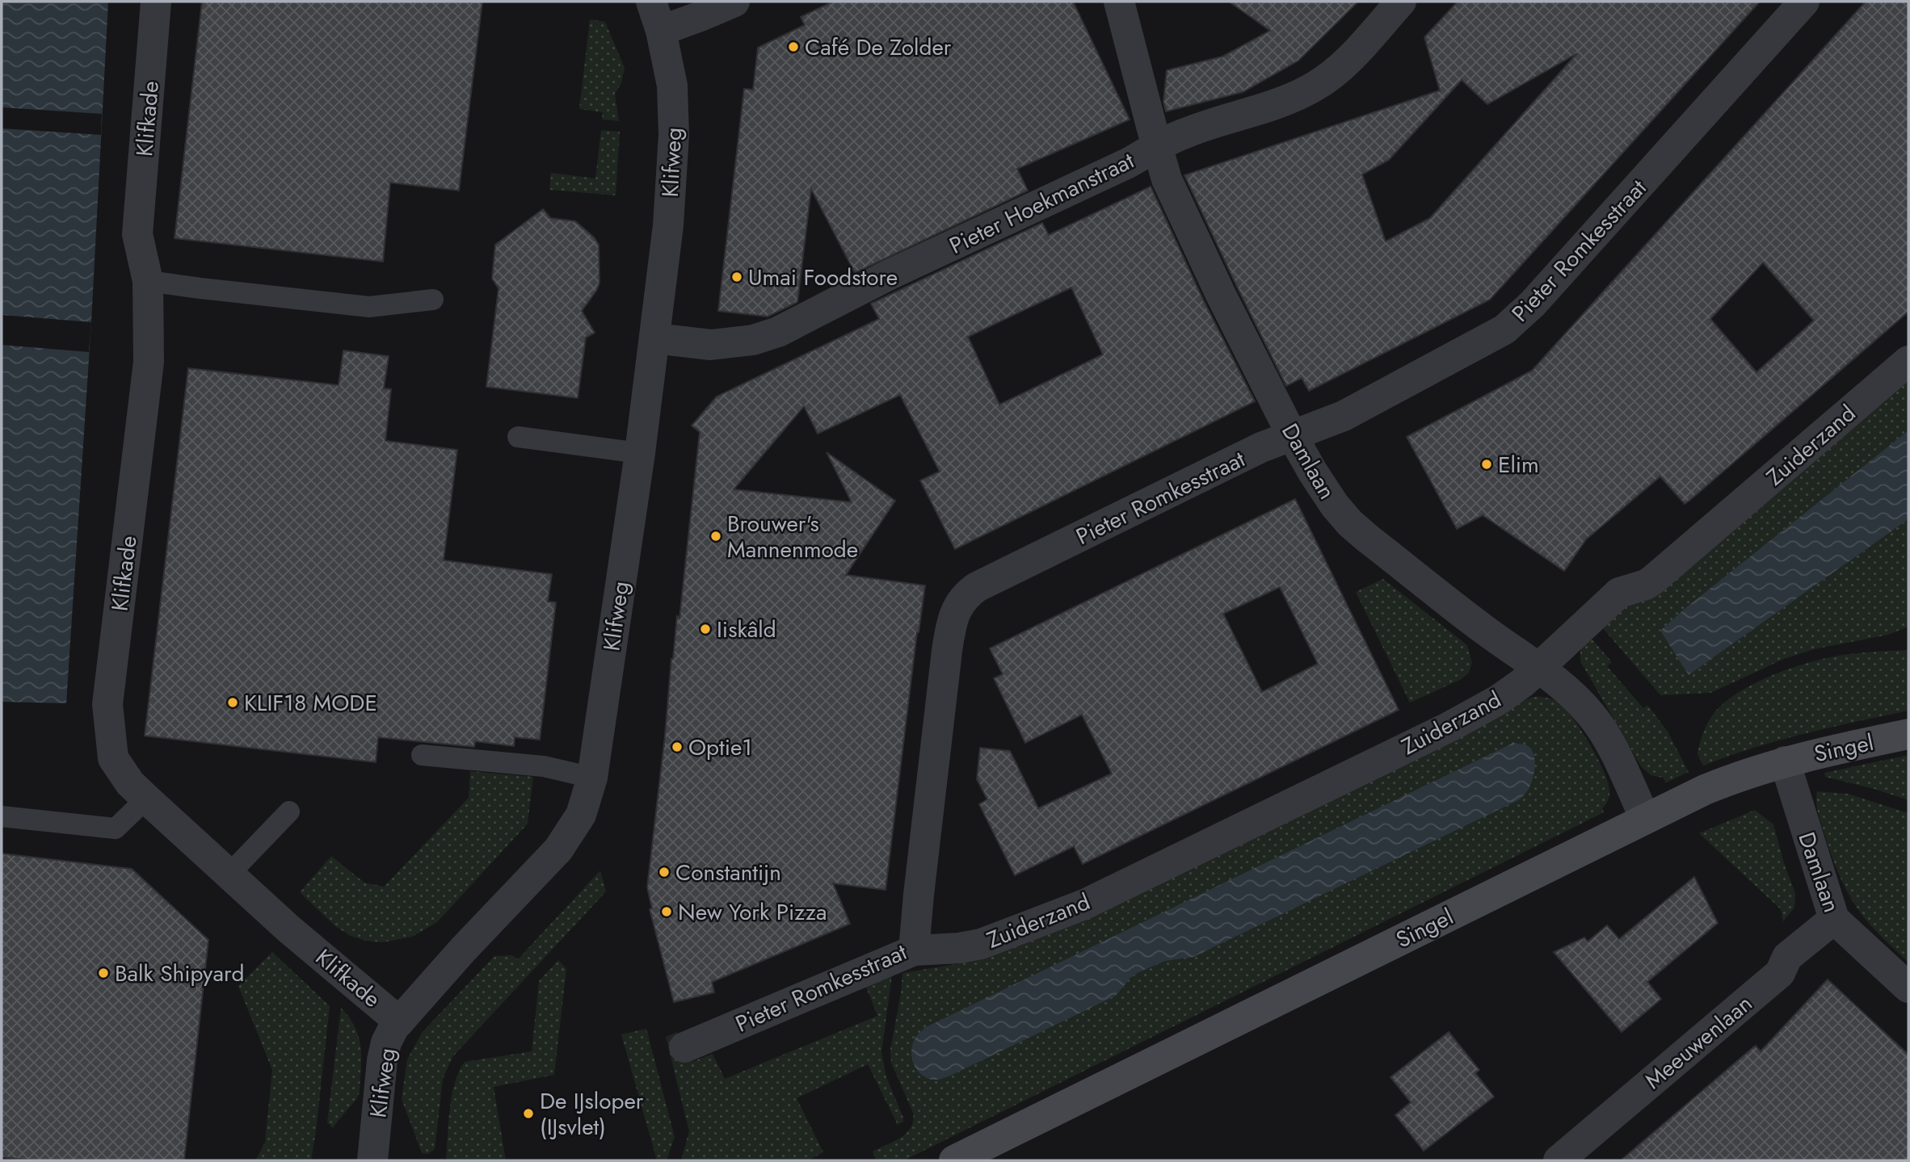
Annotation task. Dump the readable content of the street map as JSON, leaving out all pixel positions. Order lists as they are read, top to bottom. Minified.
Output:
{"streets":{"main road":["Singel"],"street":["Klifkade","Klifweg","Pieter Hoekmanstraat","Pieter Romkesstraat","Zuiderzand","Damlaan","Meeuwenlaan"]},"crossings":[["Klifkade","Klifweg"],["Klifweg","Pieter Hoekmanstraat"],["Pieter Hoekmanstraat","Damlaan"],["Pieter Romkesstraat","Zuiderzand"],["Pieter Romkesstraat","Damlaan"],["Zuiderzand","Damlaan"],["Damlaan","Singel"],["Damlaan","Meeuwenlaan"]],"places":["Café De Zolder","Umai Foodstore","Elim","Brouwer's Mannenmode","Iiskâld","KLIF18 MODE","Optie1","Constantijn","New York Pizza","Balk Shipyard","De IJsloper (IJsvlet)"]}
